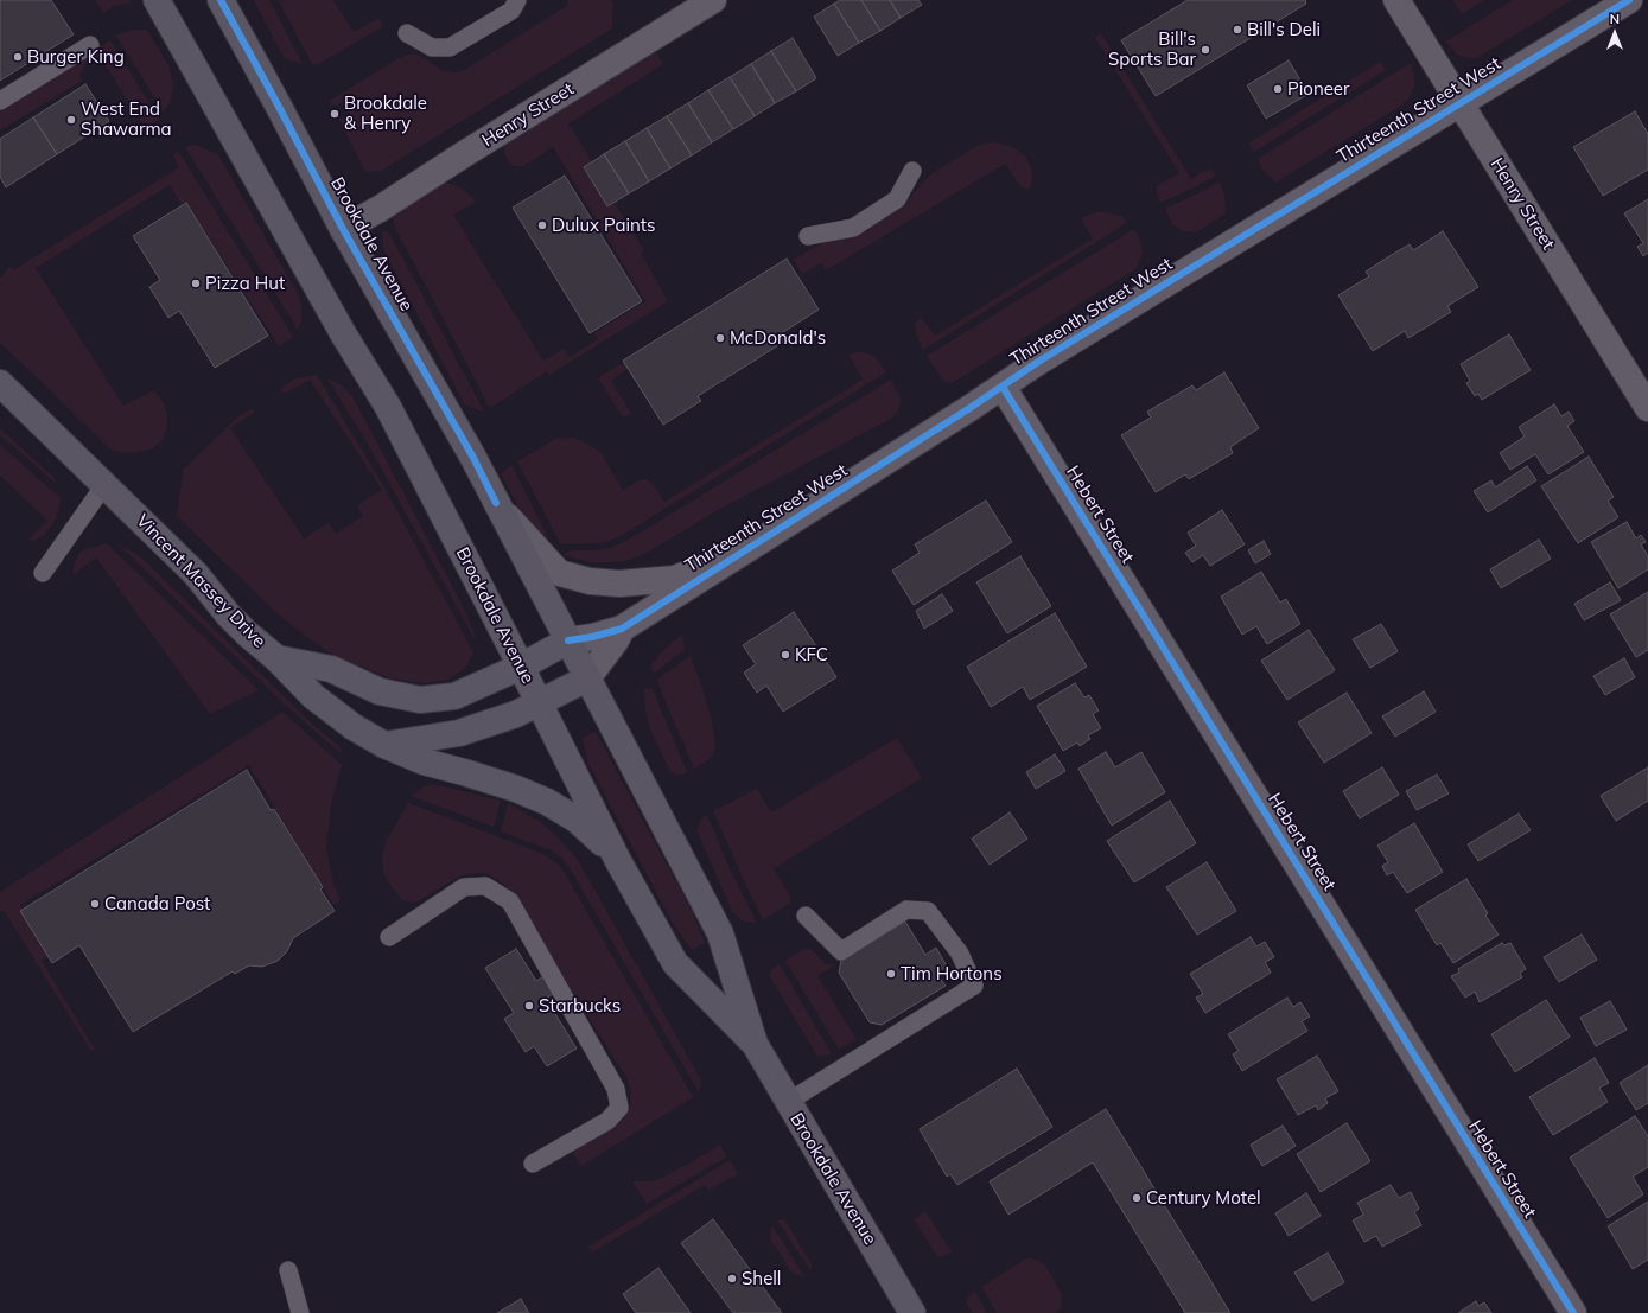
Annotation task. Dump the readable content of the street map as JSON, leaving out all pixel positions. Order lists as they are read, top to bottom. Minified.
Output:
{"streets":{"main road":["Brookdale Avenue","Vincent Massey Drive"],"street":["Thirteenth Street West","Henry Street","Hebert Street"]},"crossings":[["Thirteenth Street West","Henry Street"],["Thirteenth Street West","Brookdale Avenue"],["Thirteenth Street West","Hebert Street"],["Thirteenth Street West","Vincent Massey Drive"],["Henry Street","Brookdale Avenue"],["Brookdale Avenue","Vincent Massey Drive"]],"places":["Bill's Deli","Bill's Sports Bar","Burger King","Pioneer","Brookdale & Henry","West End Shawarma","Dulux Paints","Pizza Hut","McDonald's","KFC","Canada Post","Tim Hortons","Starbucks","Century Motel","Shell"],"north":"top"}
